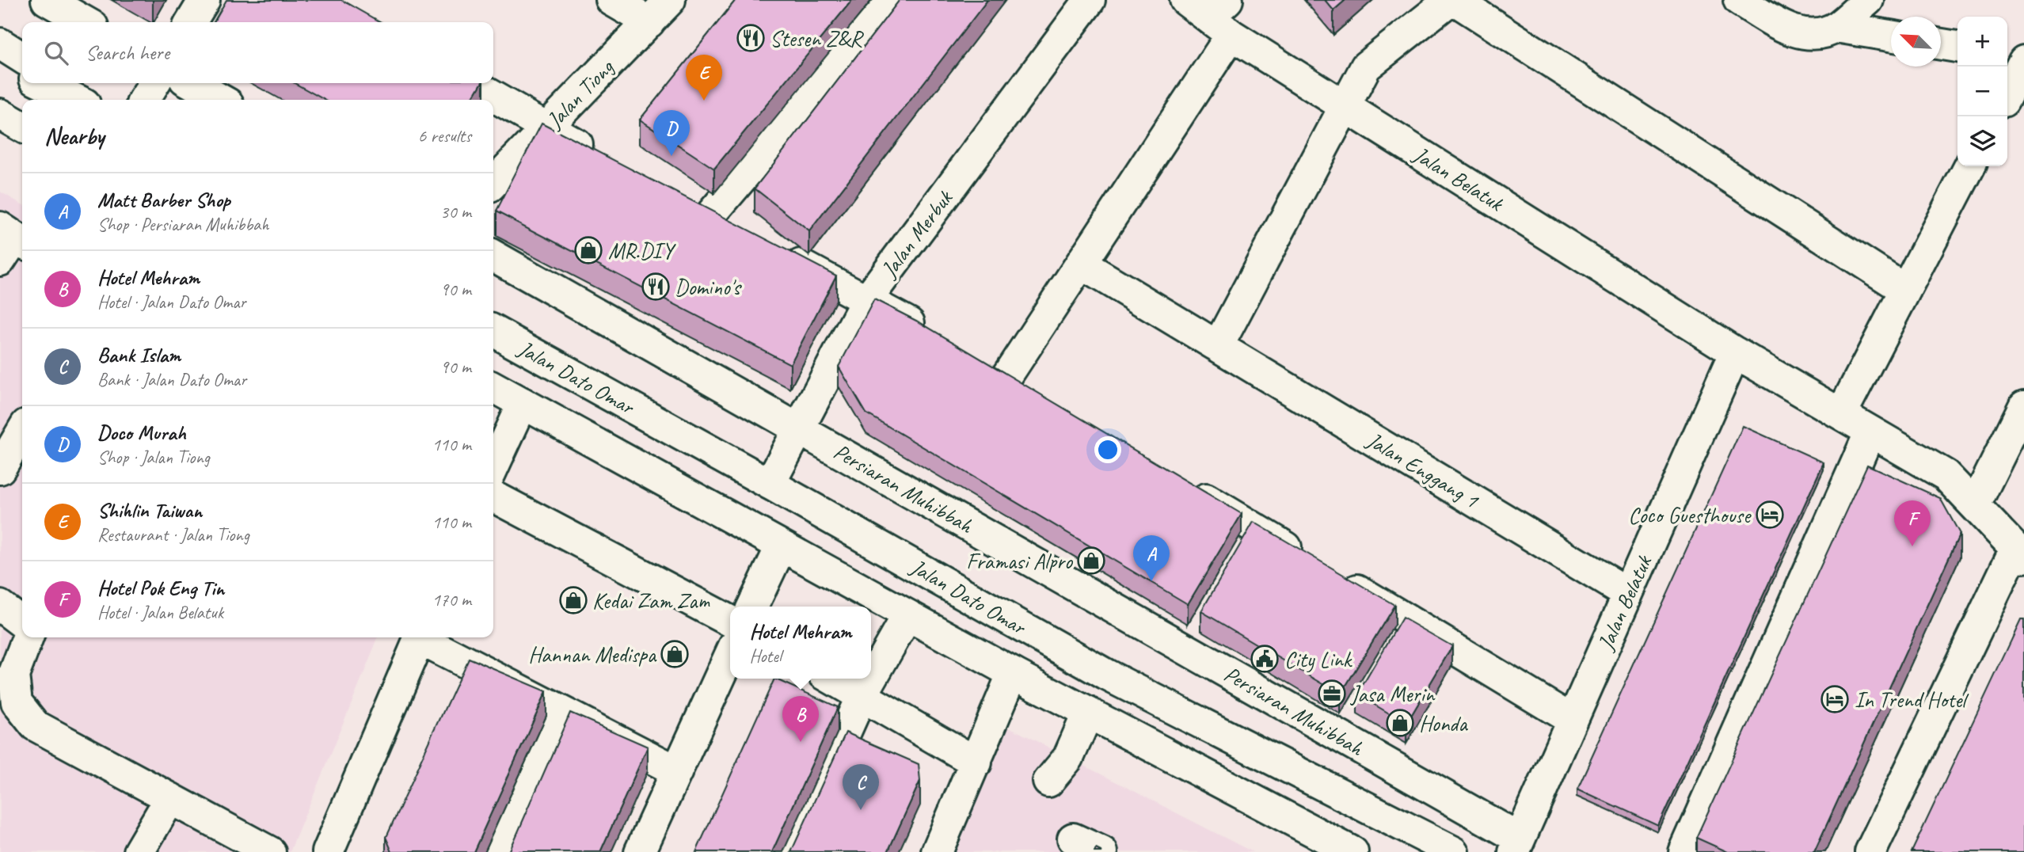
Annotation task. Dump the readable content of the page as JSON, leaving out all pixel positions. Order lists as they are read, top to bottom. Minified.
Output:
{"streets":{"main road":["Jalan Tiong","Jalan Belatuk","Jalan Merbuk","Jalan Dato Omar","Jalan Enggang 1","Persiaran Muhibbah"]},"crossings":[["Jalan Belatuk","Jalan Enggang 1"],["Jalan Belatuk","Persiaran Muhibbah"],["Jalan Merbuk","Jalan Dato Omar"],["Jalan Merbuk","Persiaran Muhibbah"]],"places":{"restaurant":["Stesen Z&R","Domino's"],"shop":["MR.DIY","Framasi Alpro","Kedai Zam Zam","Hannan Medispa","Honda"],"hotel":["Coco Guesthouse","In Trend Hotel"],"public building":["City Link"],"office":["Jasa Merin"]},"north":"top left","page":{"map_buttons":["+","−"],"search":"Search here","pins":["E","D","F","A","B","C"],"heading":["Nearby","6 results"],"list":[{"mark":"A","name":"Matt Barber Shop","note":"Shop · Persiaran Muhibbah","value":"30 m"},{"mark":"B","name":"Hotel Mehram","note":"Hotel · Jalan Dato Omar","value":"90 m"},{"mark":"C","name":"Bank Islam","note":"Bank · Jalan Dato Omar","value":"90 m"},{"mark":"D","name":"Doco Murah","note":"Shop · Jalan Tiong","value":"110 m"},{"mark":"E","name":"Shihlin Taiwan","note":"Restaurant · Jalan Tiong","value":"110 m"},{"mark":"F","name":"Hotel Pok Eng Tin","note":"Hotel · Jalan Belatuk","value":"170 m"}],"popup":["Hotel Mehram","Hotel"]}}
